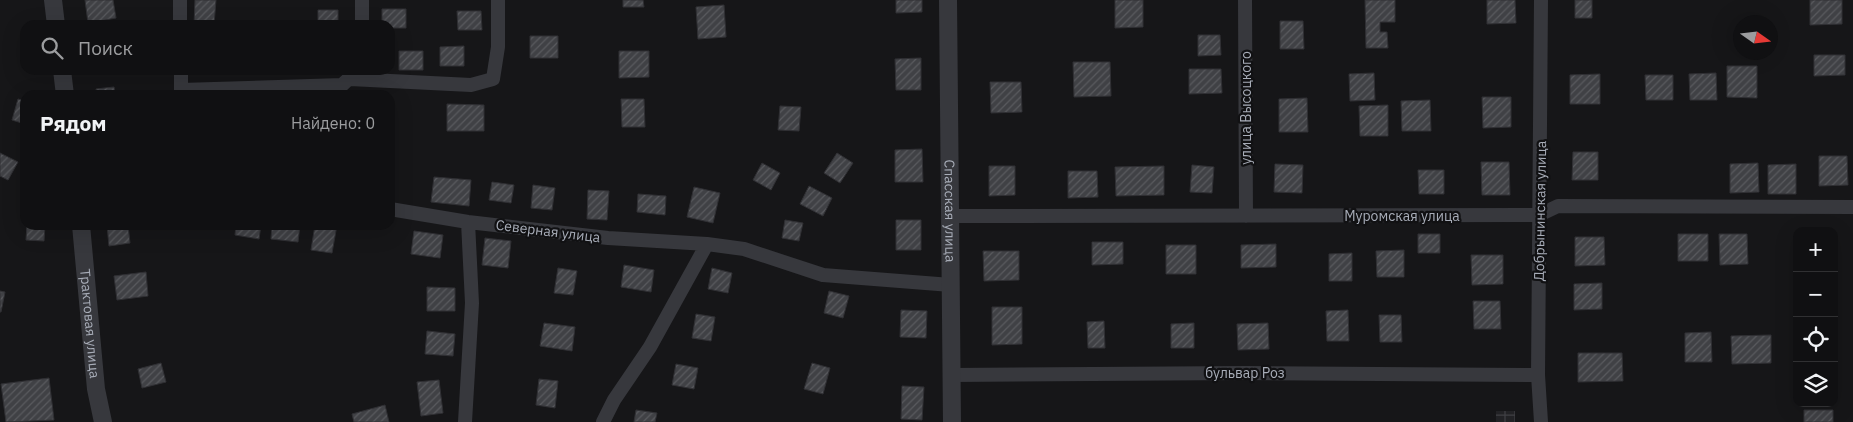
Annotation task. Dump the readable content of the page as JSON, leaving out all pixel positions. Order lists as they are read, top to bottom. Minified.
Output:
{"streets":{"street":["улица Высоцкого","Спасская улица","Добрынинская улица","Муромская улица","Северная улица","Трактовая улица","бульвар Роз"]},"crossings":[["улица Высоцкого","Муромская улица"],["Спасская улица","Муромская улица"],["Спасская улица","Северная улица"],["Спасская улица","бульвар Роз"],["Добрынинская улица","Муромская улица"],["Добрынинская улица","бульвар Роз"]],"north":"right","page":{"search":"Поиск","heading":["Рядом","Найдено: 0"],"map_buttons":["+","−"]}}
